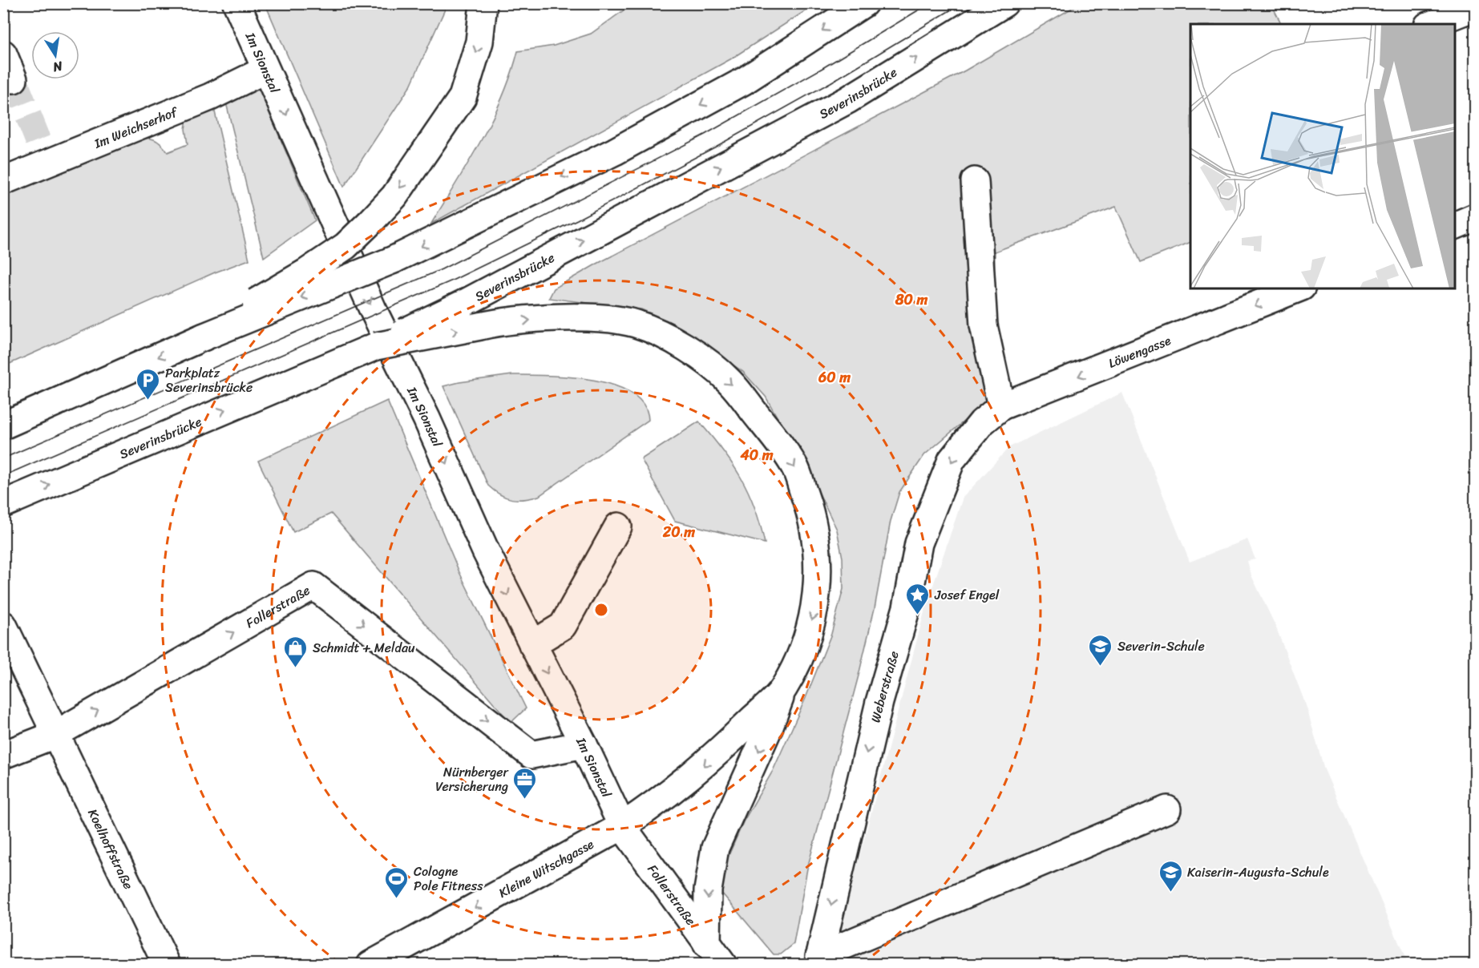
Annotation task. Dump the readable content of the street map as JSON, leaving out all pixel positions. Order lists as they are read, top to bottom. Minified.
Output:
{"streets":{"main road":["Im Sionstal","Severinsbrücke","Im Weichserhof","Löwengasse","Follerstraße","Weberstraße","Koelhoffstraße","Kleine Witschgasse"]},"crossings":[["Im Sionstal","Im Weichserhof"],["Im Sionstal","Follerstraße"],["Im Sionstal","Kleine Witschgasse"],["Löwengasse","Weberstraße"],["Follerstraße","Koelhoffstraße"],["Follerstraße","Kleine Witschgasse"]],"one_way":["Im Sionstal","Löwengasse","Follerstraße"],"places":{"parking":["Parkplatz Severinsbrücke"],"place":["Josef Engel"],"school or university":["Severin-Schule","Kaiserin-Augusta-Schule"],"shop":["Schmidt + Meldau"],"office":["Nürnberger Versicherung"],"sports":["Cologne Pole Fitness"]},"north":"bottom","rings":["80 m","60 m","40 m","20 m"]}
